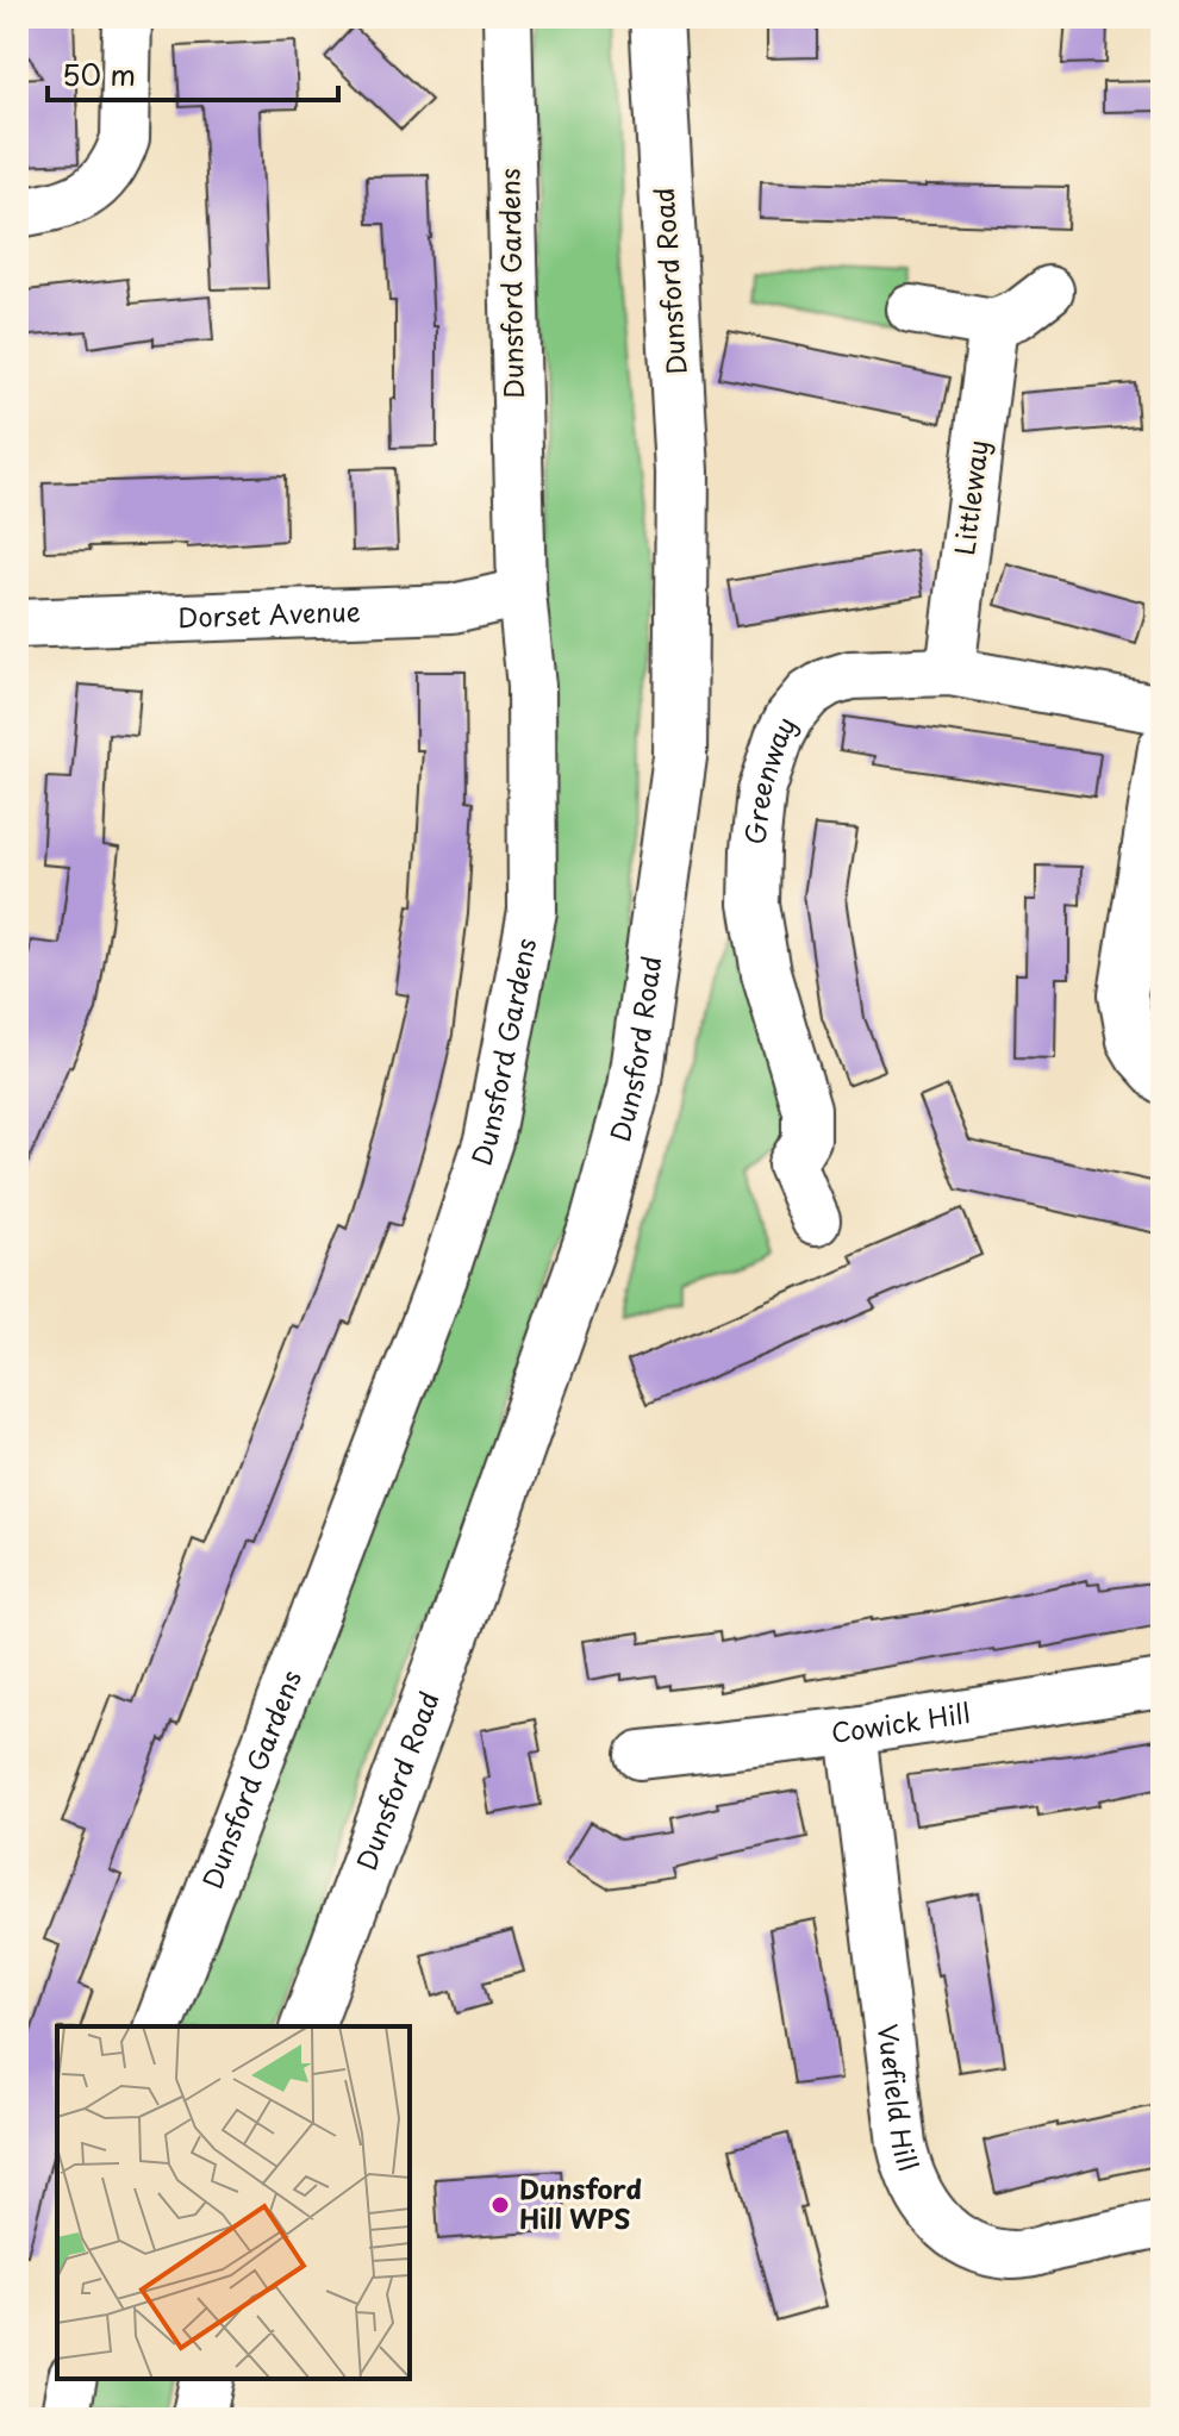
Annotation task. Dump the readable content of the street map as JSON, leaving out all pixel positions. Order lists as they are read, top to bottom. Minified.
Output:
{"streets":{"main road":["Dunsford Road"],"street":["Dunsford Gardens","Littleway","Dorset Avenue","Greenway","Cowick Hill","Vuefield Hill"]},"crossings":[["Dunsford Gardens","Dorset Avenue"],["Littleway","Greenway"],["Cowick Hill","Vuefield Hill"]],"places":["Dunsford Hill WPS"],"scale_bar":"50 m"}
